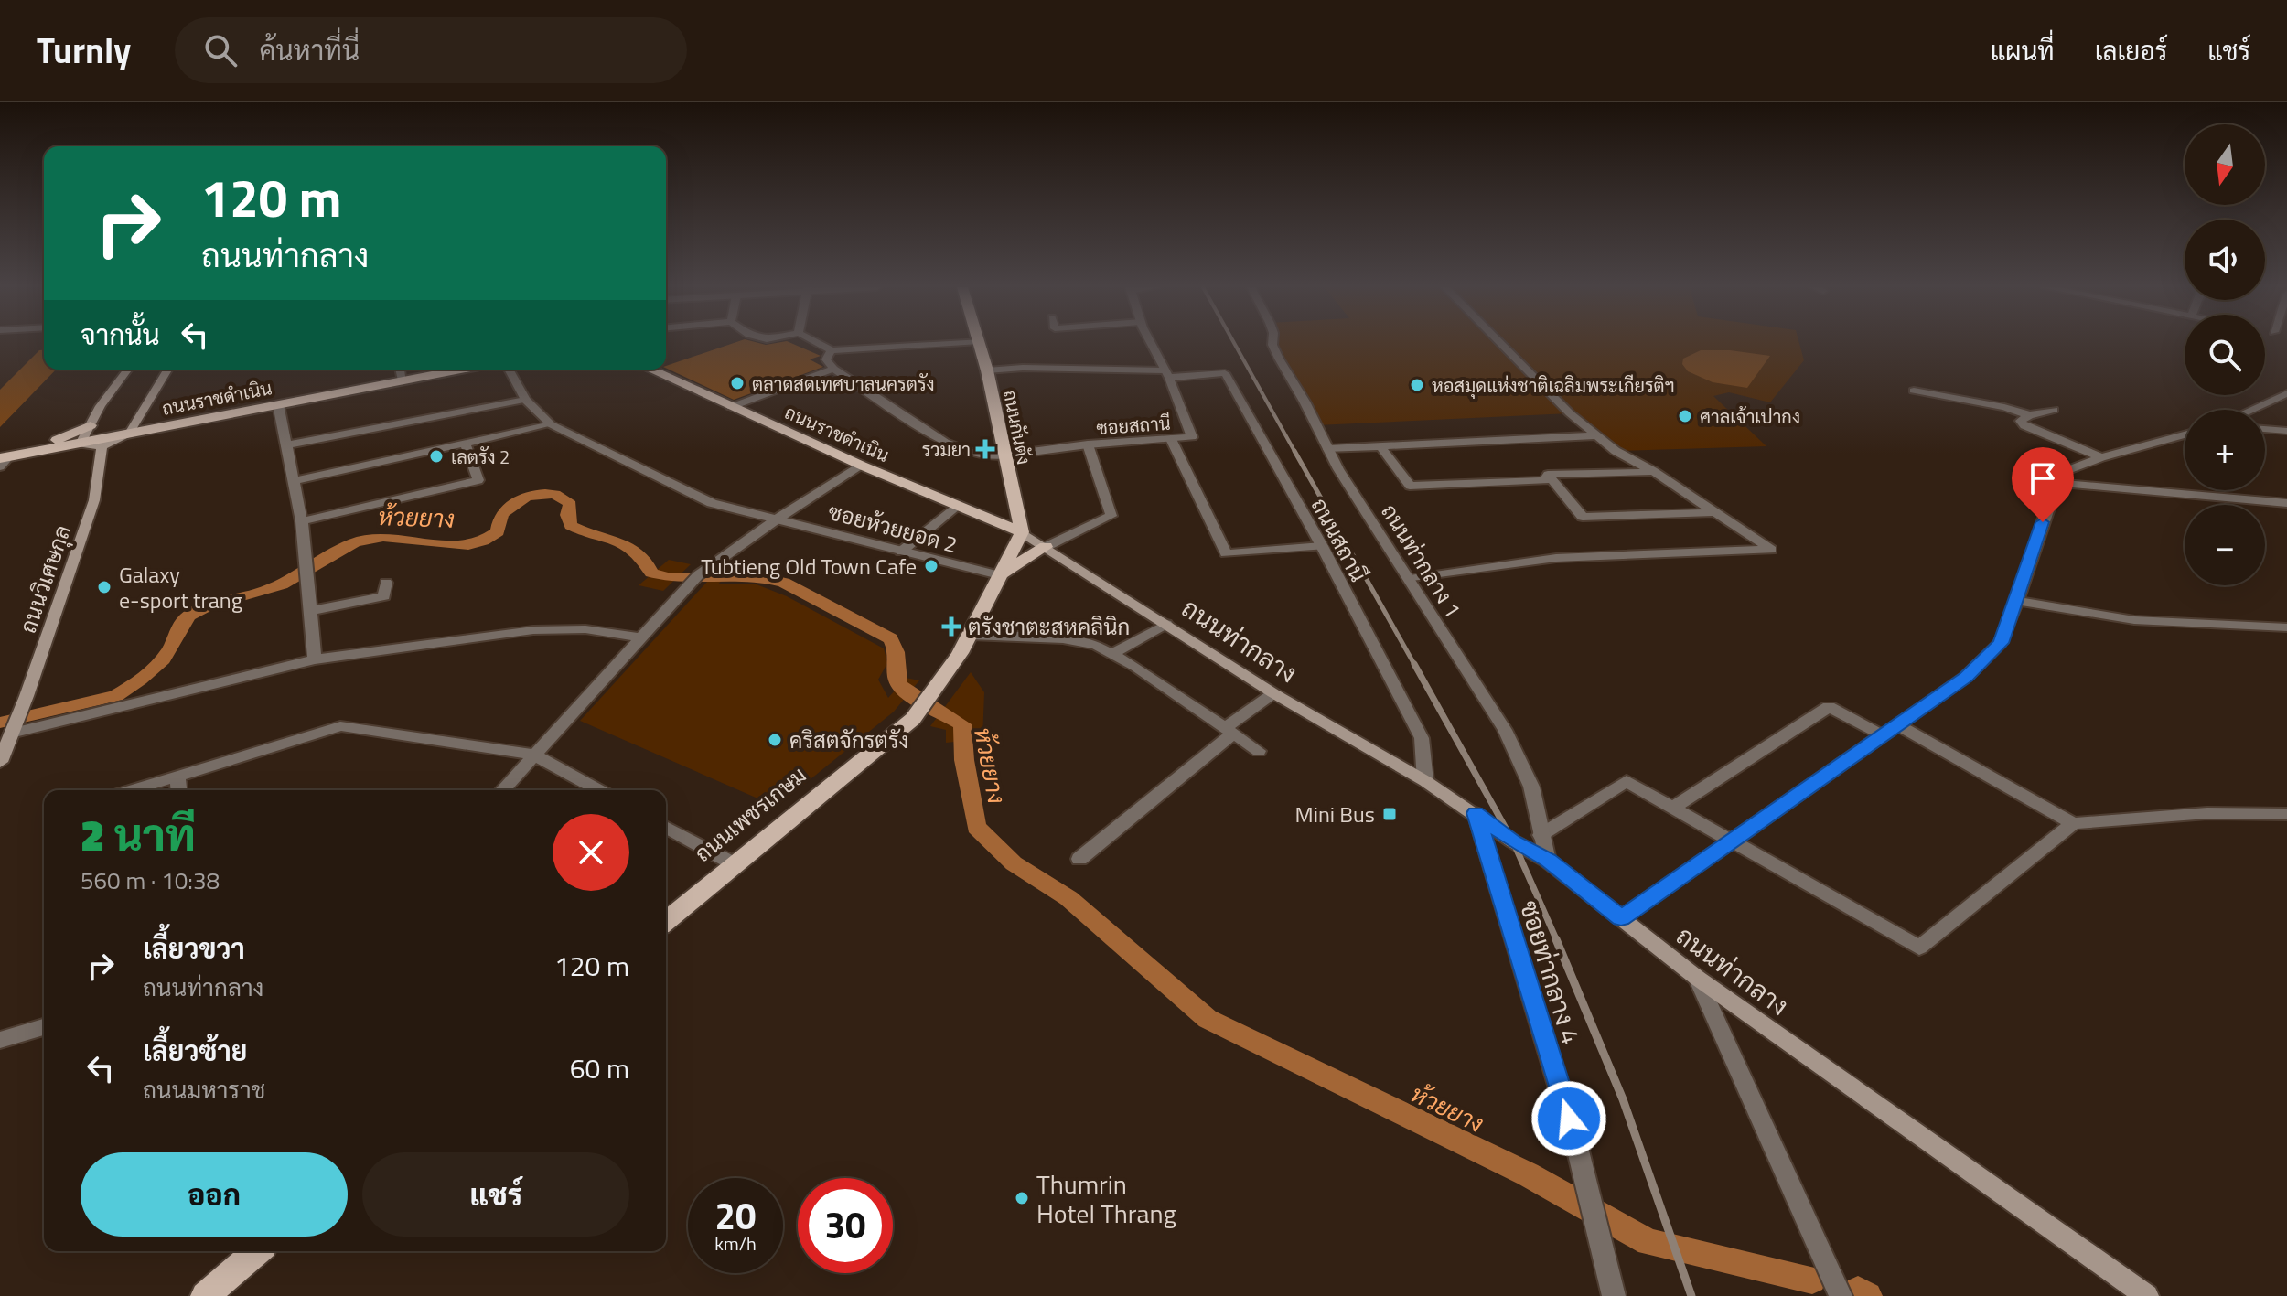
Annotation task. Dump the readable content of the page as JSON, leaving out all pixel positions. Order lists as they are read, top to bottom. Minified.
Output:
{"streets":{"main road":["ถนนราชดำเนิน","ถนนกันตัง","ถนนวิเศษกุล","ถนนท่ากลาง","ถนนเพชรเกษม"],"street":["ซอยสถานี","ซอยห้วยยอด 2","ถนนสถานี","ถนนท่ากลาง 1","ซอยท่ากลาง 4"]},"crossings":[["ถนนราชดำเนิน","ถนนกันตัง"],["ถนนราชดำเนิน","ถนนท่ากลาง"],["ถนนราชดำเนิน","ถนนเพชรเกษม"],["ซอยสถานี","ถนนกันตัง"],["ซอยสถานี","ถนนสถานี"],["ถนนกันตัง","ถนนท่ากลาง"],["ถนนกันตัง","ถนนเพชรเกษม"],["ซอยห้วยยอด 2","ถนนเพชรเกษม"],["ถนนสถานี","ถนนท่ากลาง"],["ถนนท่ากลาง 1","ถนนท่ากลาง"],["ถนนท่ากลาง","ถนนเพชรเกษม"],["ถนนท่ากลาง","ซอยท่ากลาง 4"]],"water":["ห้วยยาง"],"places":{"other":["ตลาดสดเทศบาลนครตรัง","หอสมุดแห่งชาติเฉลิมพระเกียรติฯ","ศาลเจ้าเปากง","เลตรัง 2","Tubtieng Old Town Cafe","Galaxy e-sport trang","คริสตจักรตรัง","Thumrin Hotel Thrang"],"health":["รวมยา","ตรังชาตะสหคลินิก"],"transit":["Mini Bus"]},"north":"bottom","page":{"header":"Turnly","search":"ค้นหาที่นี่","nav":["แผนที่","เลเยอร์","แชร์"],"map_buttons":["+","−"],"turn":["120 m","ถนนท่ากลาง"],"then":"จากนั้น","heading":["2 นาที","560 m · 10:38"],"list":[{"name":"เลี้ยวขวา","note":"ถนนท่ากลาง","value":"120 m"},{"name":"เลี้ยวซ้าย","note":"ถนนมหาราช","value":"60 m"}],"buttons":["ออก","แชร์"],"speed":"20 km/h","limit":"30"}}
